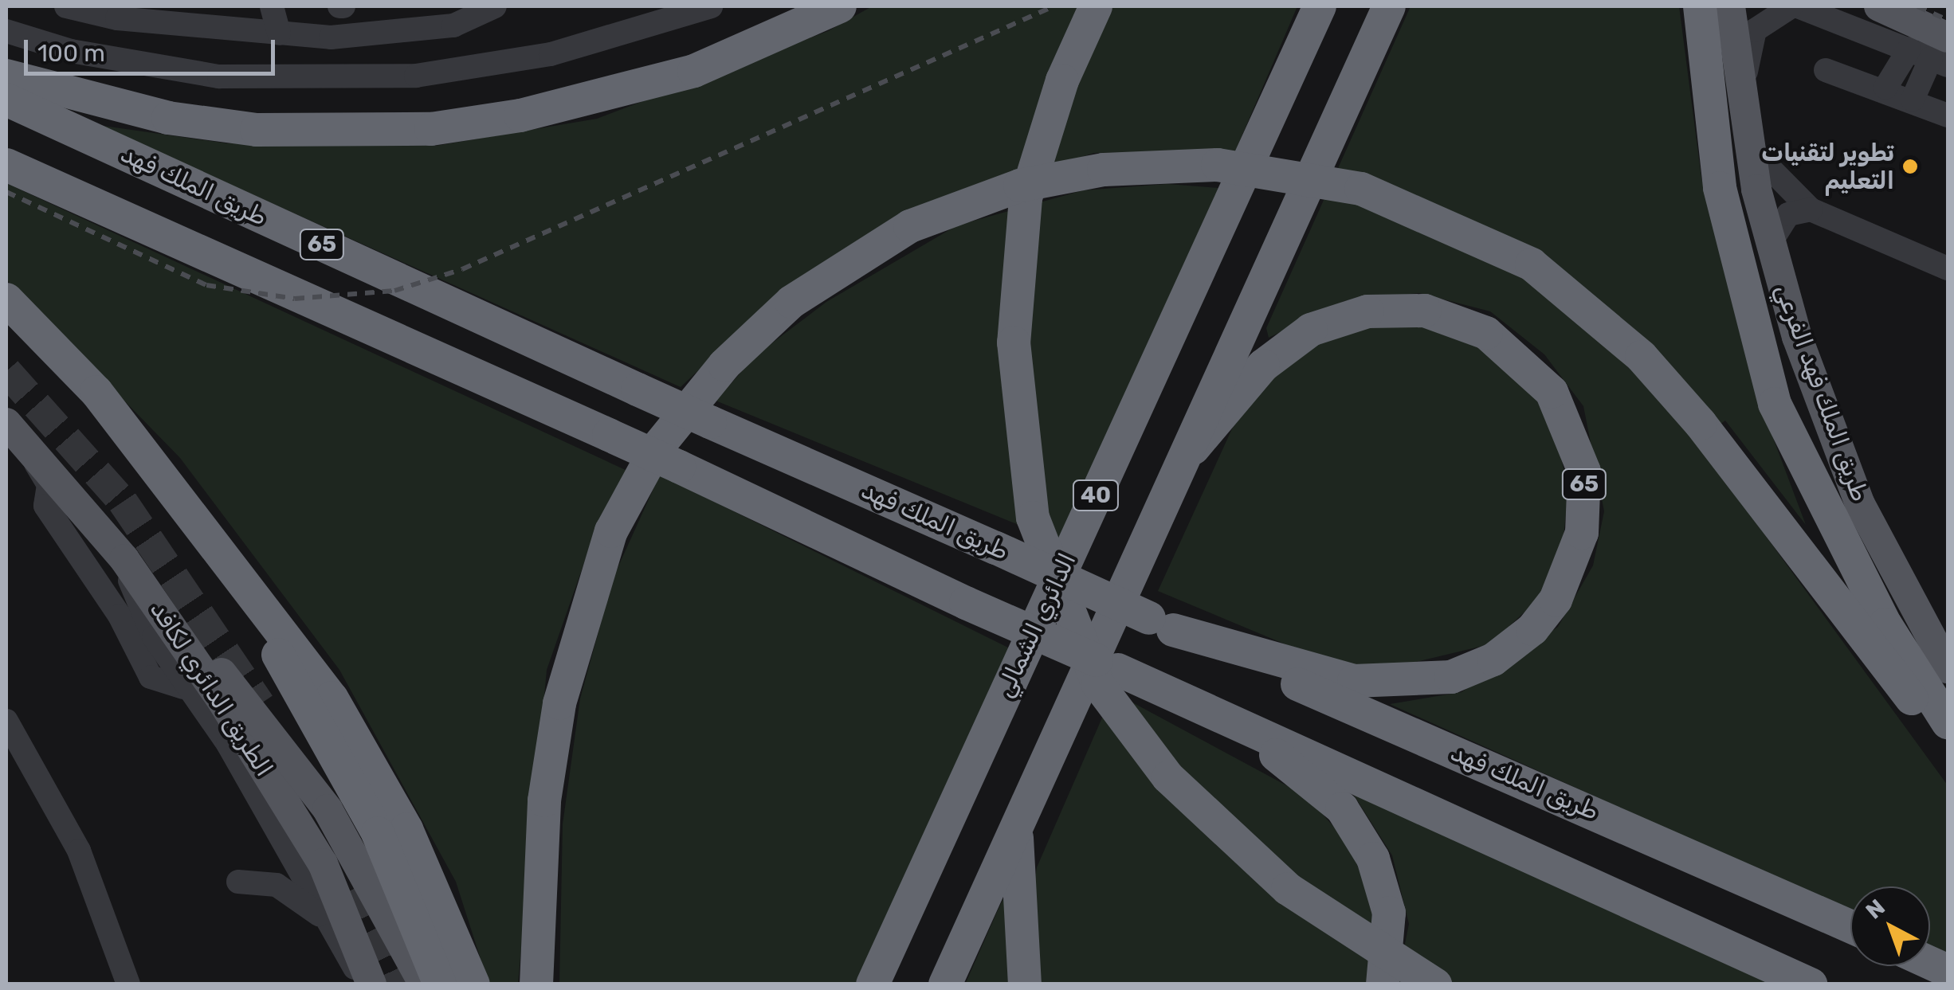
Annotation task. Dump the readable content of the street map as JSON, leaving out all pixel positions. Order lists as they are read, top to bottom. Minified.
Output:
{"streets":{"highway":["طريق الملك فهد","65","40","الدائري الشمالي"],"main road":["طريق الملك فهد الفرعي","الطريق الدائري لكافد"]},"crossings":[["طريق الملك فهد","65"]],"places":["تطوير لتقنيات التعليم"],"scale_bar":"100 m","north":"top left"}
